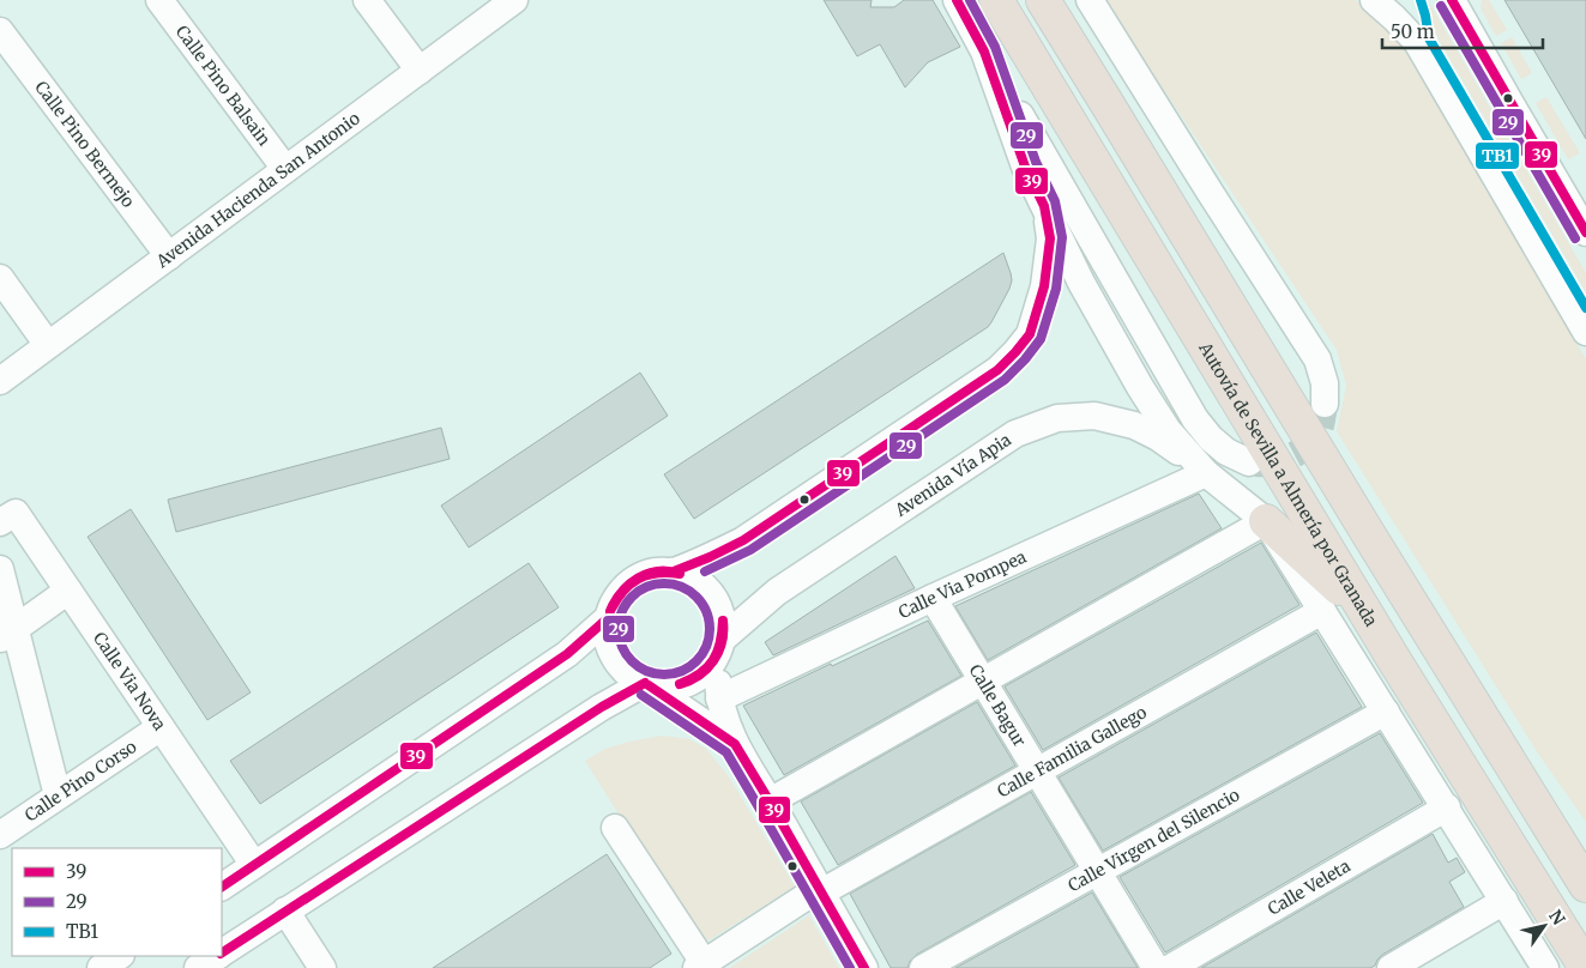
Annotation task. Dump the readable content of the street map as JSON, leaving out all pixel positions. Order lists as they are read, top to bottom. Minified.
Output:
{"streets":{"highway":["Autovía de Sevilla a Almería por Granada"],"street":["Calle Pino Balsain","Calle Pino Bermejo","Avenida Hacienda San Antonio","Avenida Vía Apia","Calle Via Pompea","Calle Via Nova","Calle Bagur","Calle Familia Gallego","Calle Pino Corso","Calle Virgen del Silencio","Calle Veleta"]},"crossings":[["Calle Pino Balsain","Avenida Hacienda San Antonio"],["Calle Pino Bermejo","Avenida Hacienda San Antonio"],["Avenida Vía Apia","Calle Via Pompea"],["Calle Via Pompea","Calle Bagur"],["Calle Via Nova","Calle Pino Corso"],["Calle Bagur","Calle Familia Gallego"],["Calle Bagur","Calle Virgen del Silencio"]],"lines":["transit line 39","transit line 29","transit line TB1"],"legend":["39","29","TB1"],"scale_bar":"50 m","north":"top right"}
